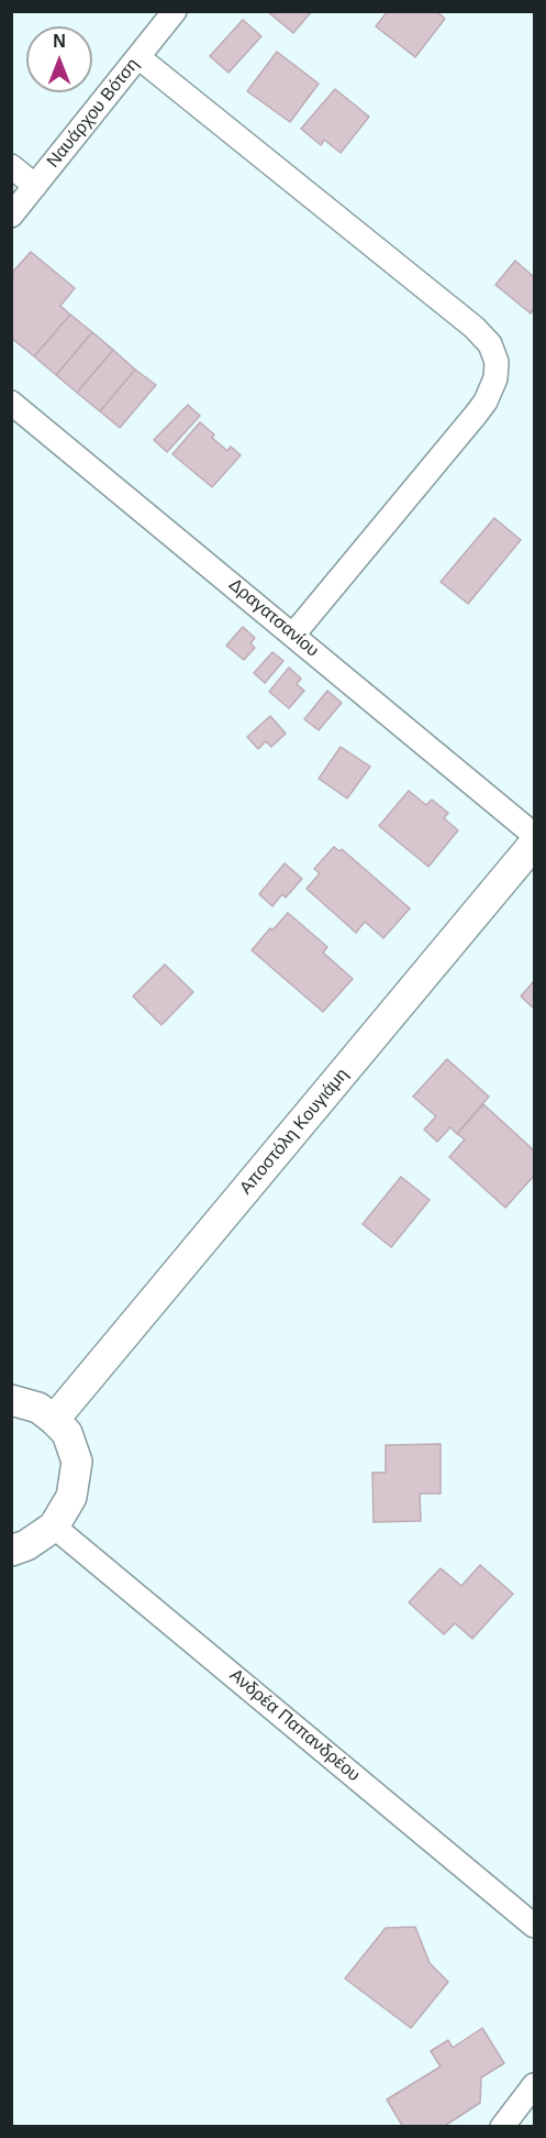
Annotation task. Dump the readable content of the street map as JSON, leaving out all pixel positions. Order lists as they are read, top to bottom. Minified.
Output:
{"streets":{"street":["Ναυάρχου Βότση","Δραγατσανίου","Αποστόλη Κουγιάμη","Ανδρέα Παπανδρέου"]},"north":"top"}
